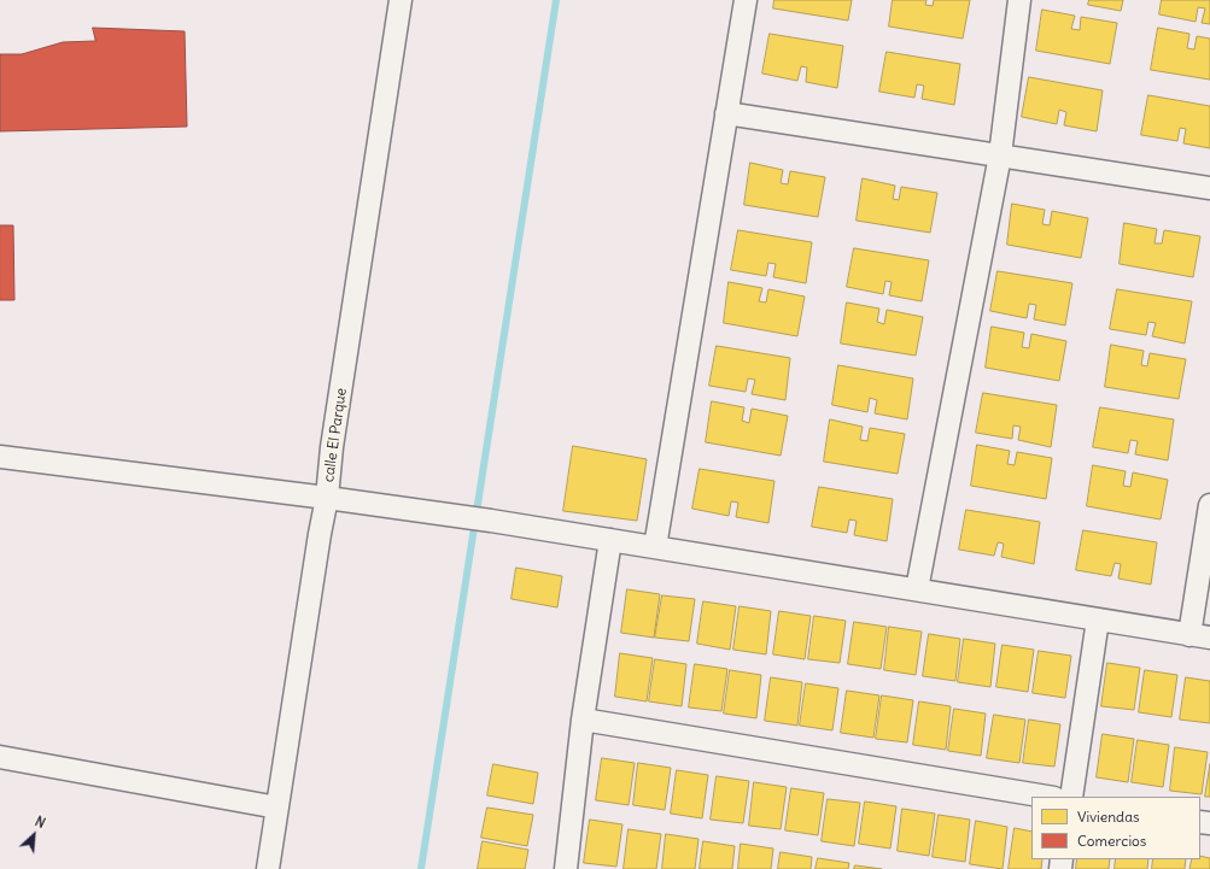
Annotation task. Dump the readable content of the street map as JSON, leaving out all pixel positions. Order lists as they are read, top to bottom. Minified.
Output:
{"streets":{"street":["calle El Parque"]},"legend":["Viviendas","Comercios"],"north":"top right"}
